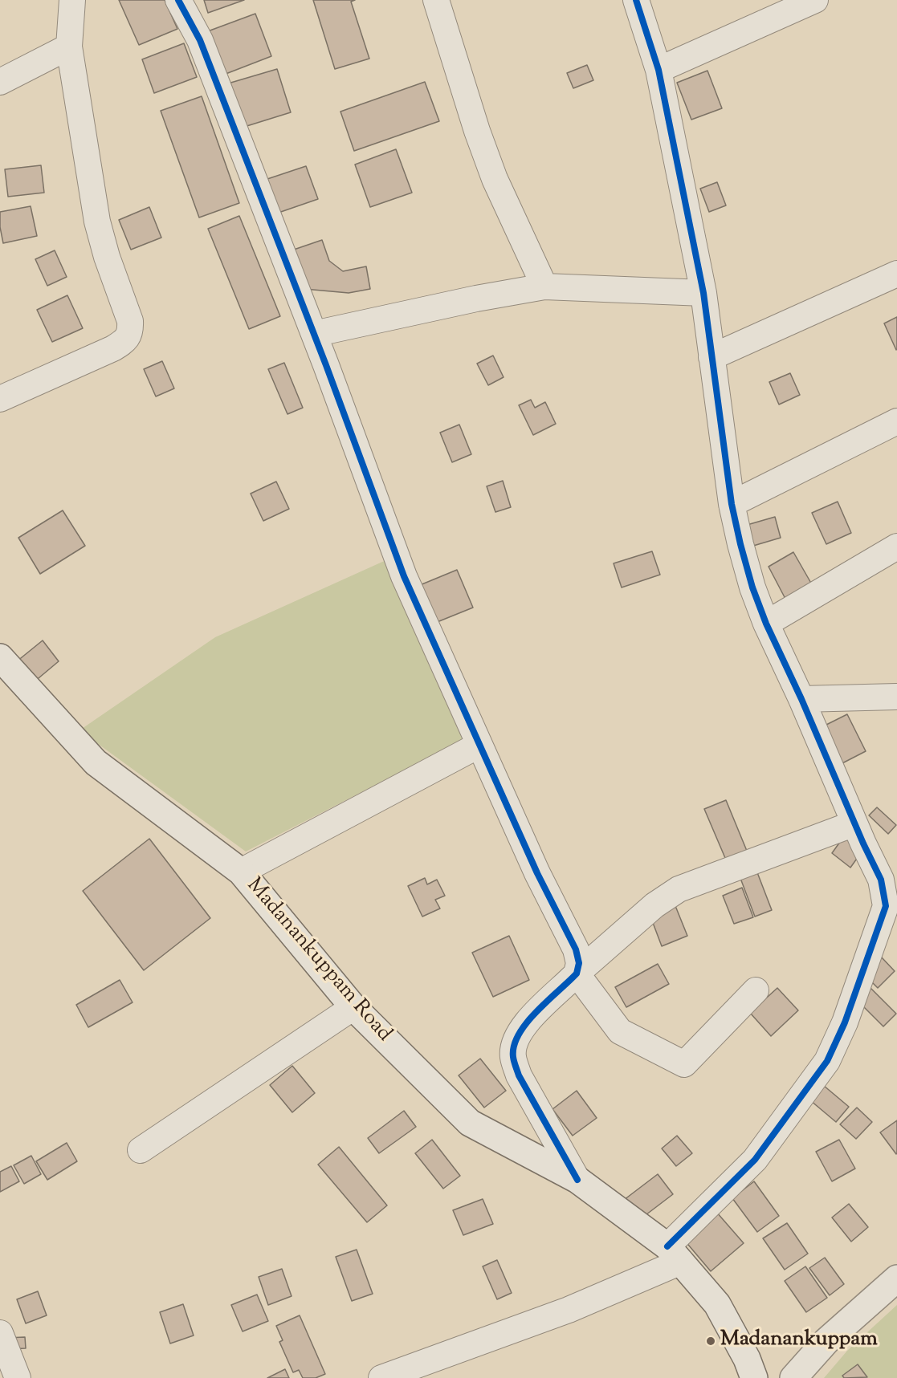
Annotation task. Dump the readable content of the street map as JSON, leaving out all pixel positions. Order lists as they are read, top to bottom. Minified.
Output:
{"streets":{"main road":["Madanankuppam Road"]},"places":["Madanankuppam"]}
